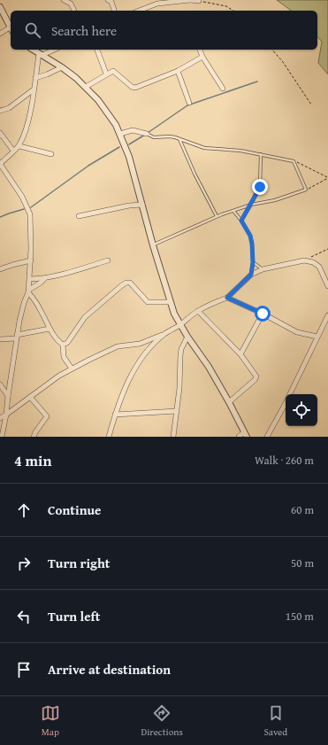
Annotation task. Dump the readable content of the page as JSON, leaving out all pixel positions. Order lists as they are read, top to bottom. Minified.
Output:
{"page":{"search":"Search here","heading":["4 min","Walk · 260 m"],"list":[["Continue","60 m"],["Turn right","50 m"],["Turn left","150 m"],"Arrive at destination"],"nav":["Map","Directions","Saved"]}}
